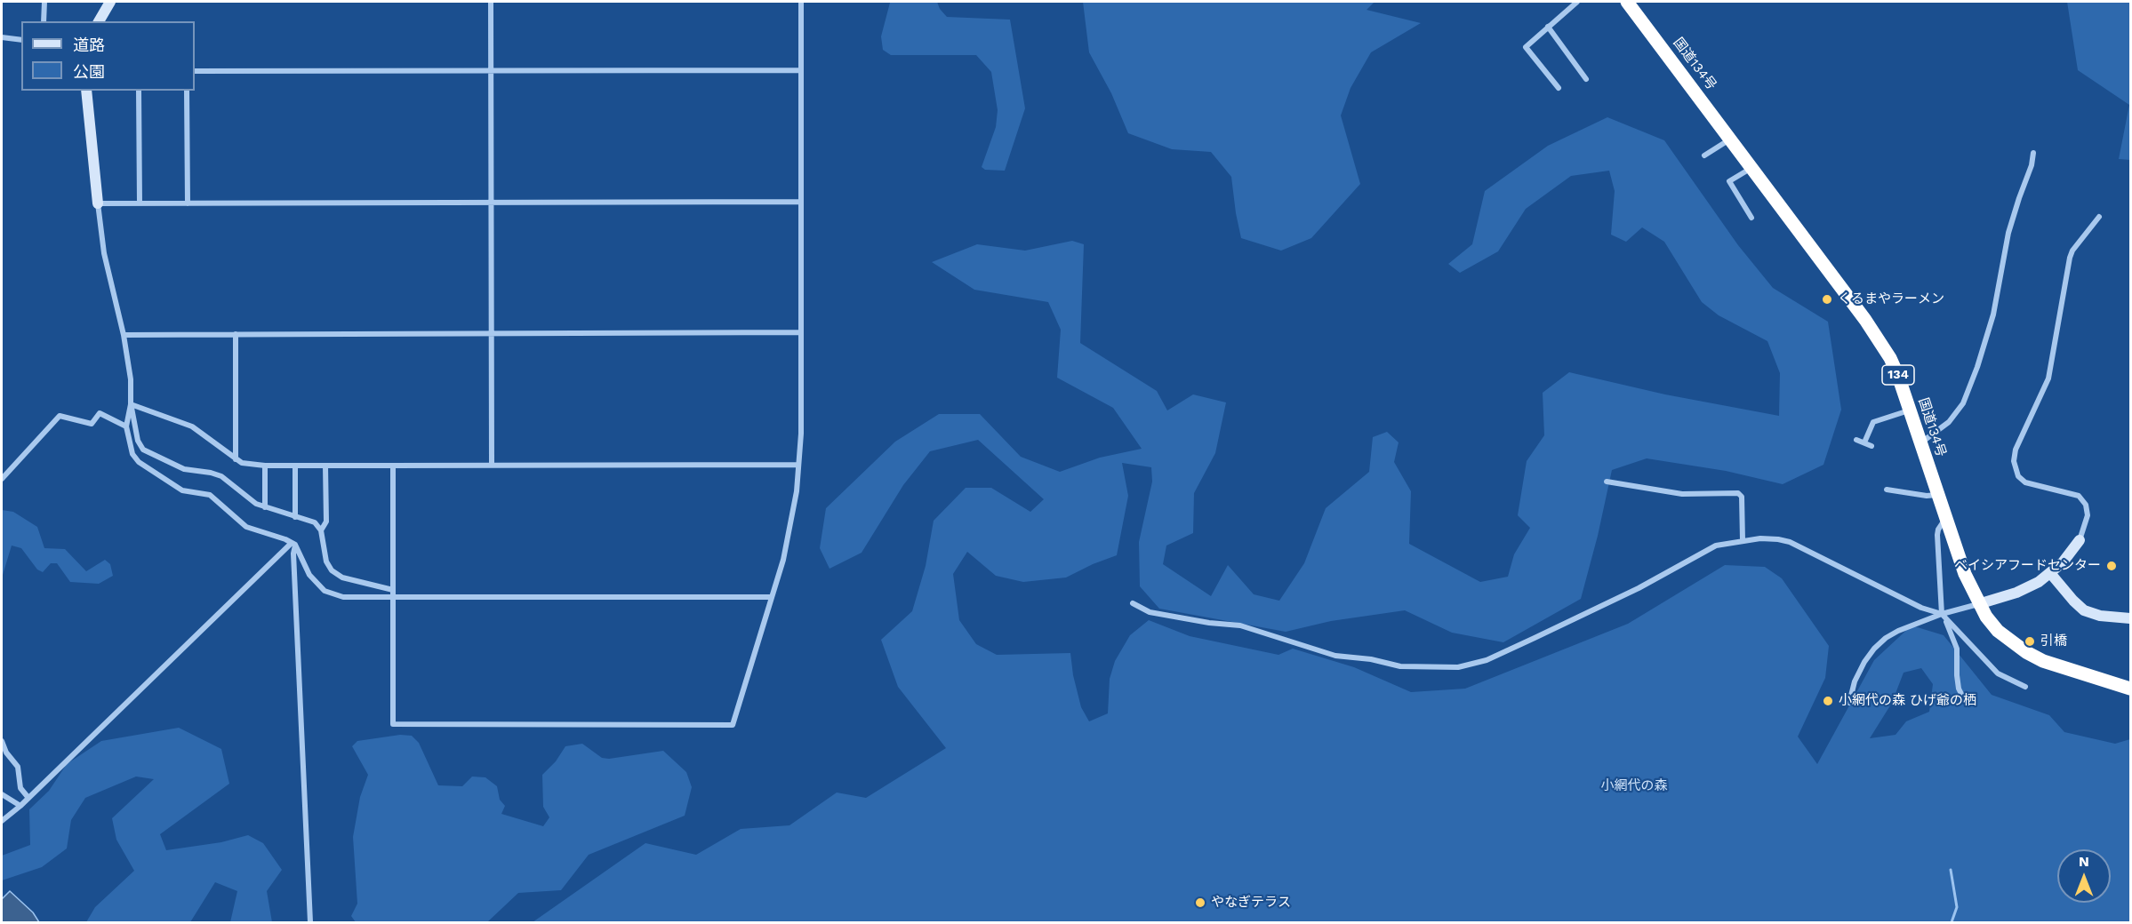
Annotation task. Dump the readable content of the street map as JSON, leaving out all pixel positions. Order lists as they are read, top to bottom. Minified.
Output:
{"streets":{"highway":["国道134号","134"]},"parks":["小網代の森"],"places":["くるまやラーメン","ベイシアフードセンター","引橋","小網代の森 ひげ爺の栖","やなぎテラス"],"legend":["道路","公園"],"north":"top"}
